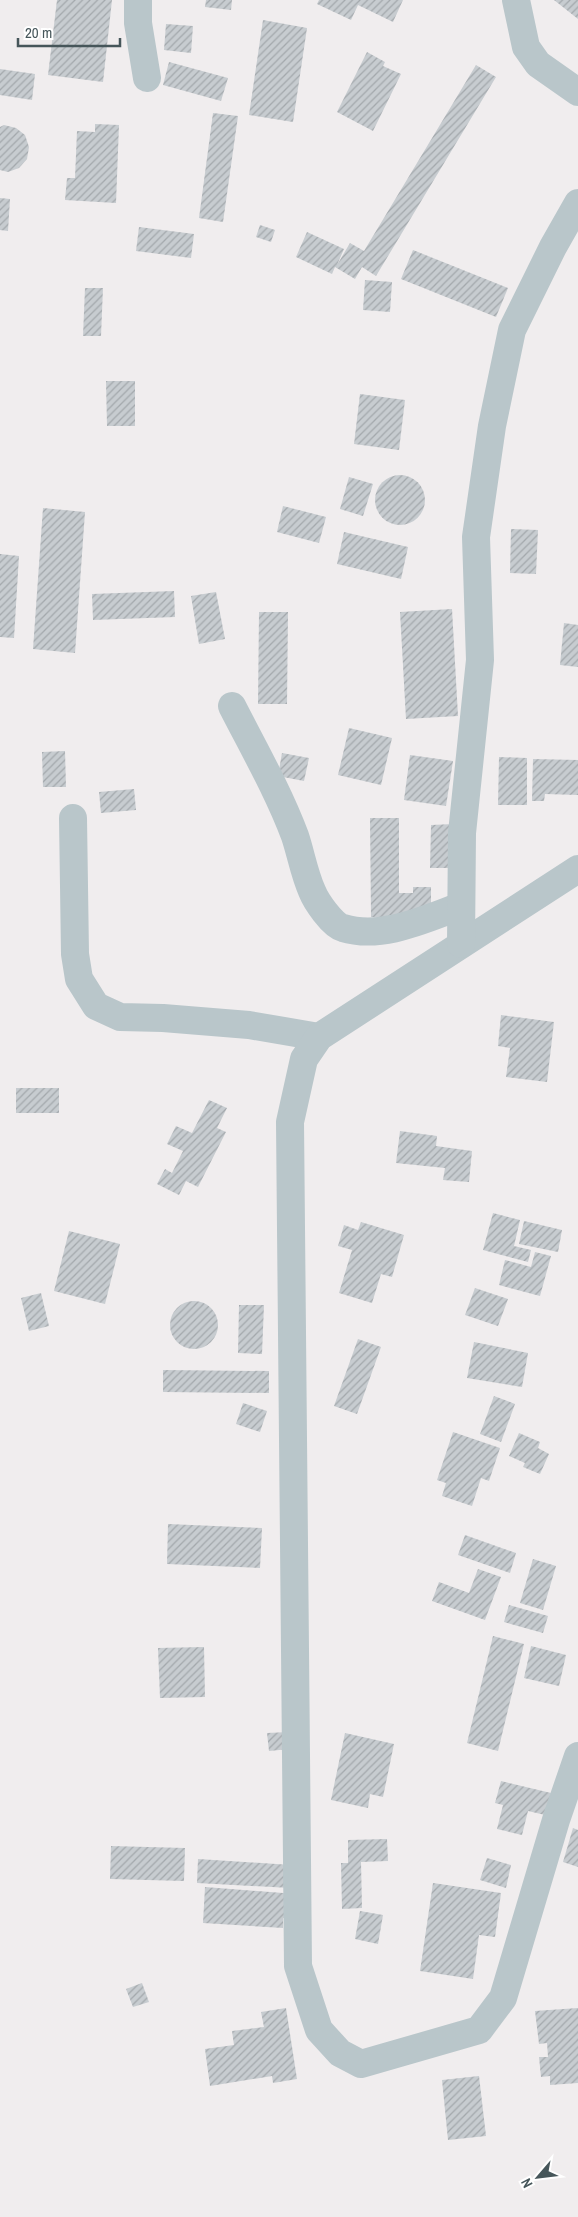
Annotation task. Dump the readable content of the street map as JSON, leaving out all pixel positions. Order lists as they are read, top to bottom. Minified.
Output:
{"scale_bar":"20 m","north":"bottom left"}
